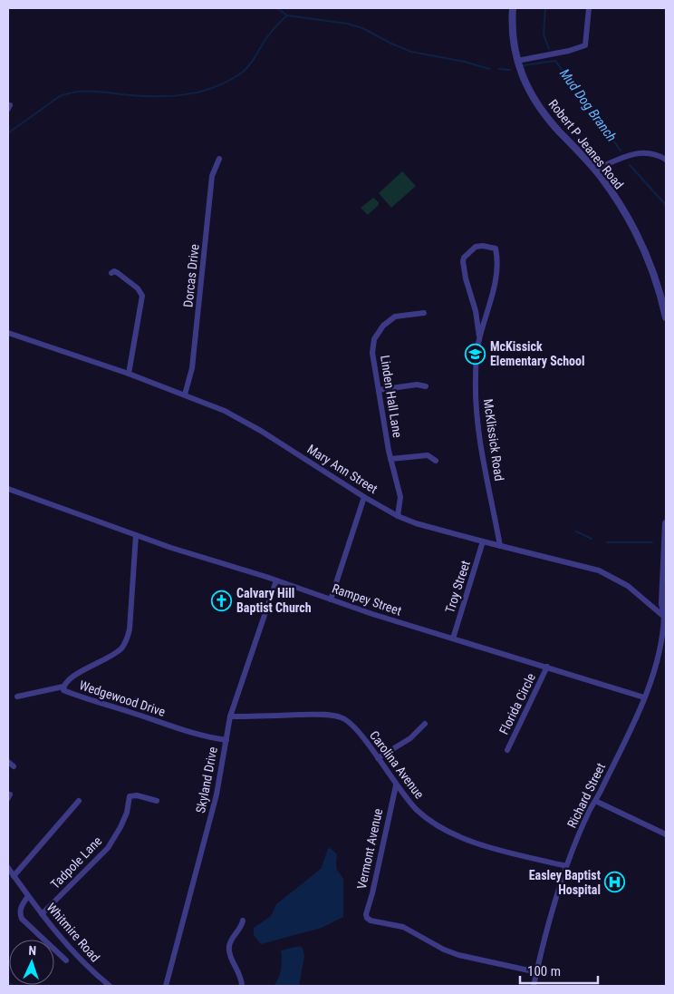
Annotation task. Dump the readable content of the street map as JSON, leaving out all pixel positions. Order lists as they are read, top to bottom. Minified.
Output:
{"streets":{"street":["Robert P Jeanes Road","Dorcas Drive","Linden Hall Lane","McKlissick Road","Mary Ann Street","Troy Street","Rampey Street","Wedgewood Drive","Florida Circle","Carolina Avenue","Skyland Drive","Richard Street","Vermont Avenue","Tadpole Lane","Whitmire Road"]},"crossings":[["Dorcas Drive","Mary Ann Street"],["Linden Hall Lane","Mary Ann Street"],["McKlissick Road","Mary Ann Street"],["Mary Ann Street","Troy Street"],["Mary Ann Street","Richard Street"],["Troy Street","Rampey Street"],["Rampey Street","Wedgewood Drive"],["Rampey Street","Florida Circle"],["Rampey Street","Skyland Drive"],["Rampey Street","Richard Street"],["Wedgewood Drive","Skyland Drive"],["Carolina Avenue","Skyland Drive"],["Carolina Avenue","Richard Street"],["Carolina Avenue","Vermont Avenue"],["Richard Street","Vermont Avenue"],["Tadpole Lane","Whitmire Road"]],"water":["Mud Dog Branch"],"places":{"school or university":["McKissick Elementary School"],"church":["Calvary Hill Baptist Church"],"hospital":["Easley Baptist Hospital"]},"scale_bar":"100 m","north":"top"}
